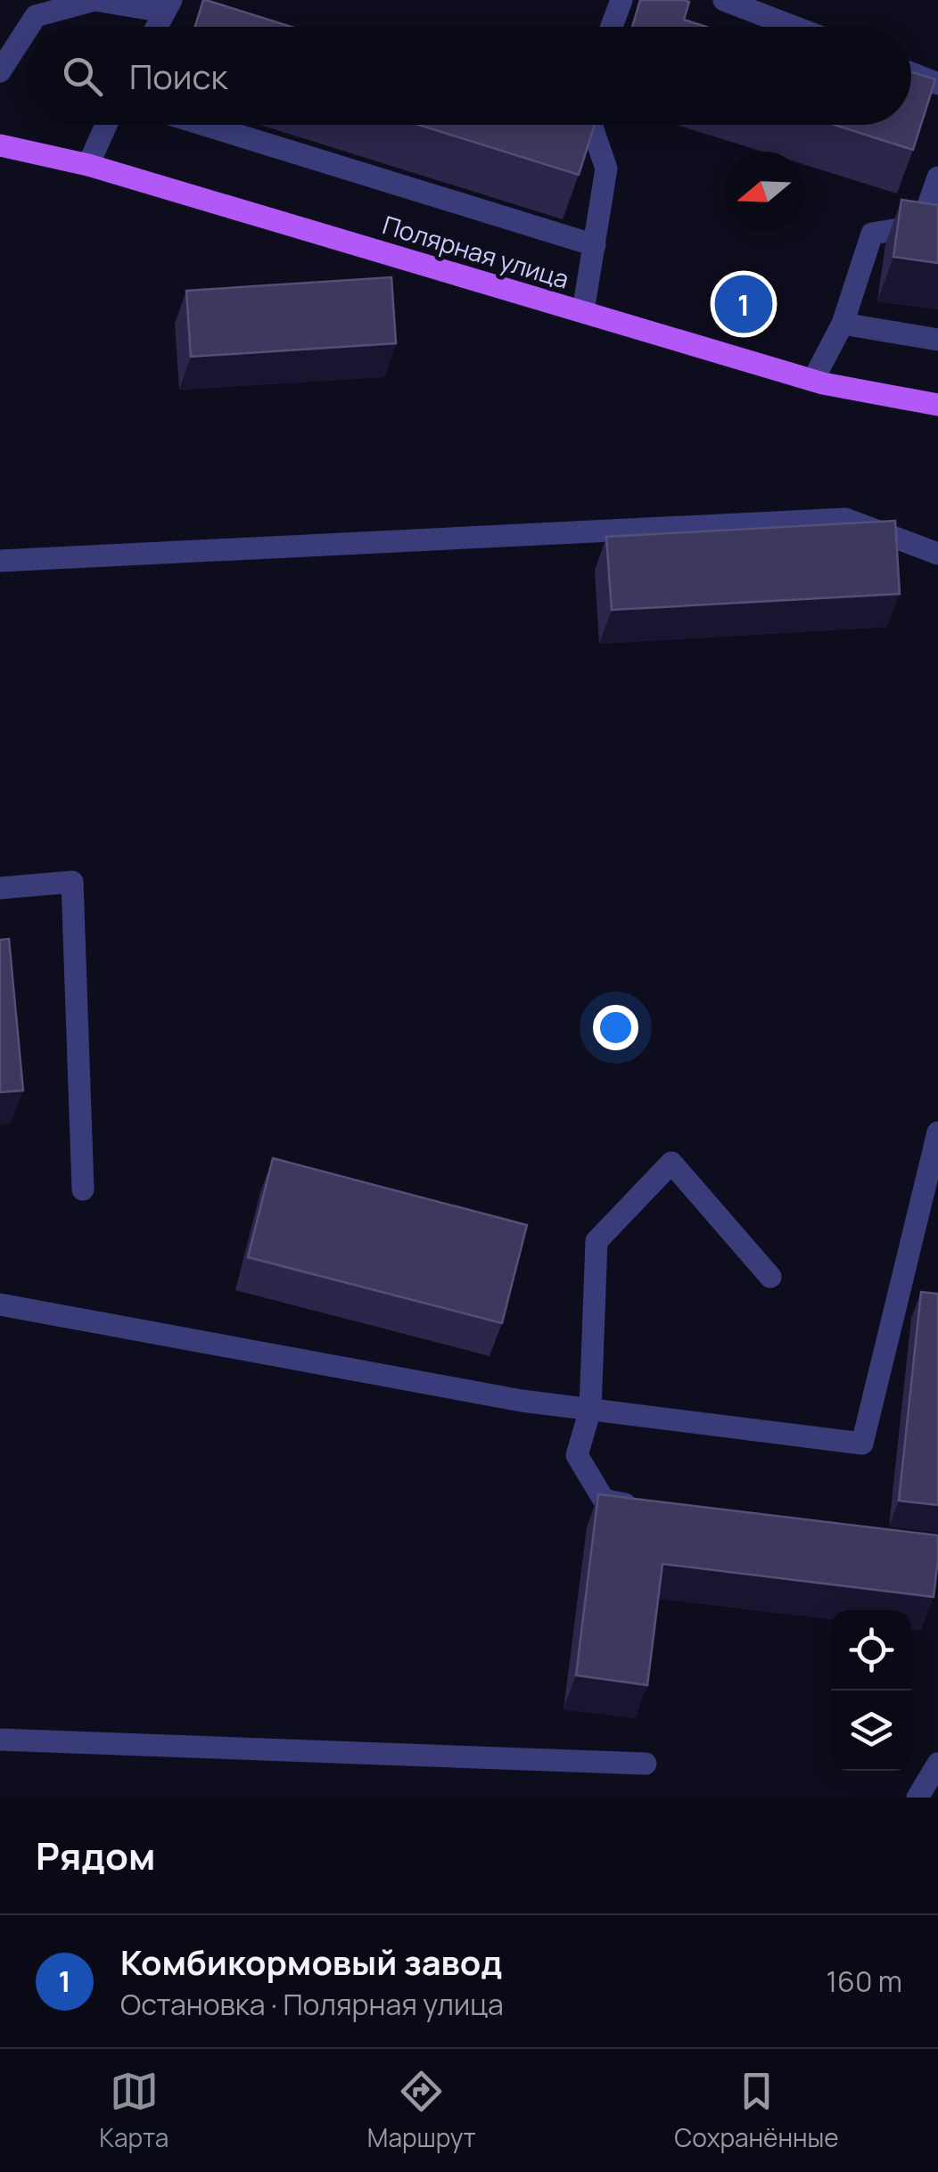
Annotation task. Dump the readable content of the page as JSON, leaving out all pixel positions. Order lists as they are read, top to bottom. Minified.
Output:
{"streets":{"main road":["Полярная улица"]},"north":"left","page":{"search":"Поиск","pins":"1","heading":"Рядом","list":[{"mark":"1","name":"Комбикормовый завод","note":"Остановка · Полярная улица","value":"160 m"}],"nav":["Карта","Маршрут","Сохранённые"]}}
